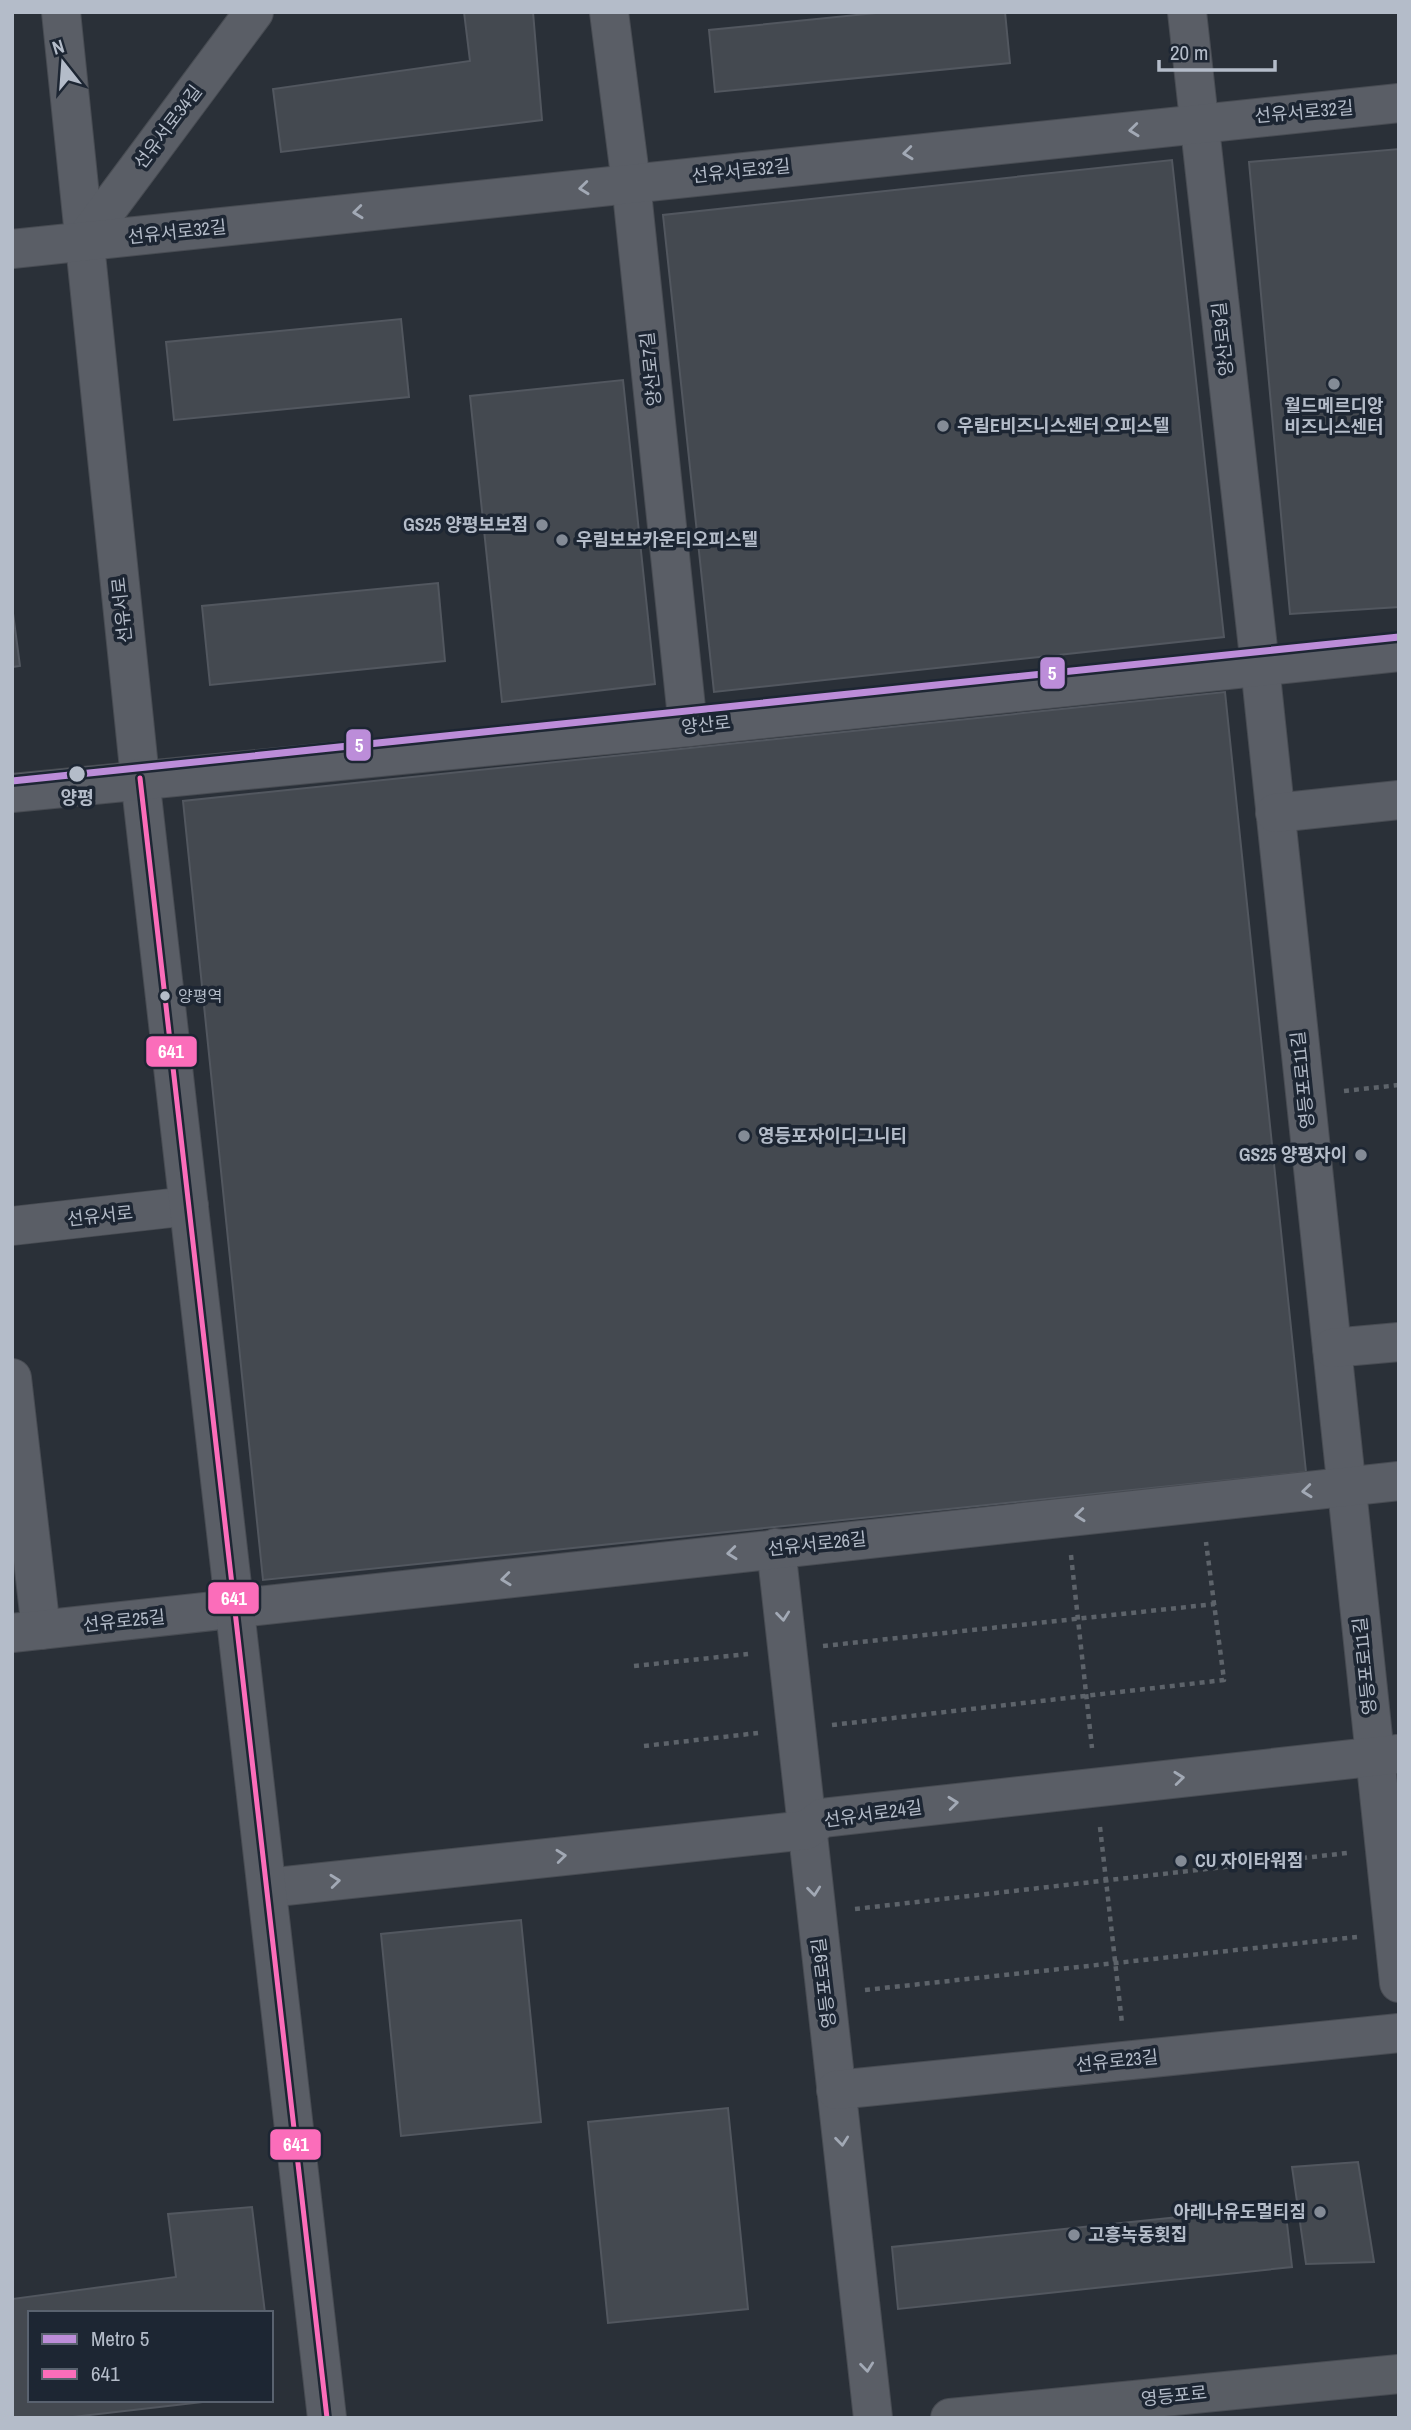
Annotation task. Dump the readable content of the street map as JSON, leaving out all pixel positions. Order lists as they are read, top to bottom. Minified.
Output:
{"streets":{"main road":["영등포로"],"street":["선유서로32길","선유서로34길","양산로9길","양산로7길","선유서로","양산로","영등포로11길","선유서로26길","선유로25길","선유서로24길","영등포로9길","선유로23길"]},"crossings":[["선유서로32길","선유서로34길"],["선유서로32길","양산로9길"],["선유서로32길","양산로7길"],["선유서로32길","선유서로"],["선유서로34길","선유서로"],["양산로9길","양산로"],["양산로9길","영등포로11길"],["양산로7길","양산로"],["선유서로","양산로"],["선유서로","선유서로26길"],["선유서로","선유로25길"],["선유서로","선유서로24길"],["양산로","영등포로11길"],["영등포로11길","선유서로26길"],["영등포로11길","선유서로24길"],["선유서로26길","선유로25길"],["선유서로26길","영등포로9길"],["선유서로24길","영등포로9길"],["영등포로9길","선유로23길"]],"one_way":["선유서로32길","선유서로26길","선유서로24길","영등포로9길"],"places":["월드메르디앙 비즈니스센터","우림E비즈니스센터 오피스텔","GS25 양평보보점","우림보보카운티오피스텔","양평","양평역","영등포자이디그니티","GS25 양평자이","CU 자이타워점","아레나유도멀티짐","고흥녹동횟집"],"lines":["metro line 5","transit line 641"],"legend":["Metro 5","641"],"scale_bar":"20 m","north":"top"}
